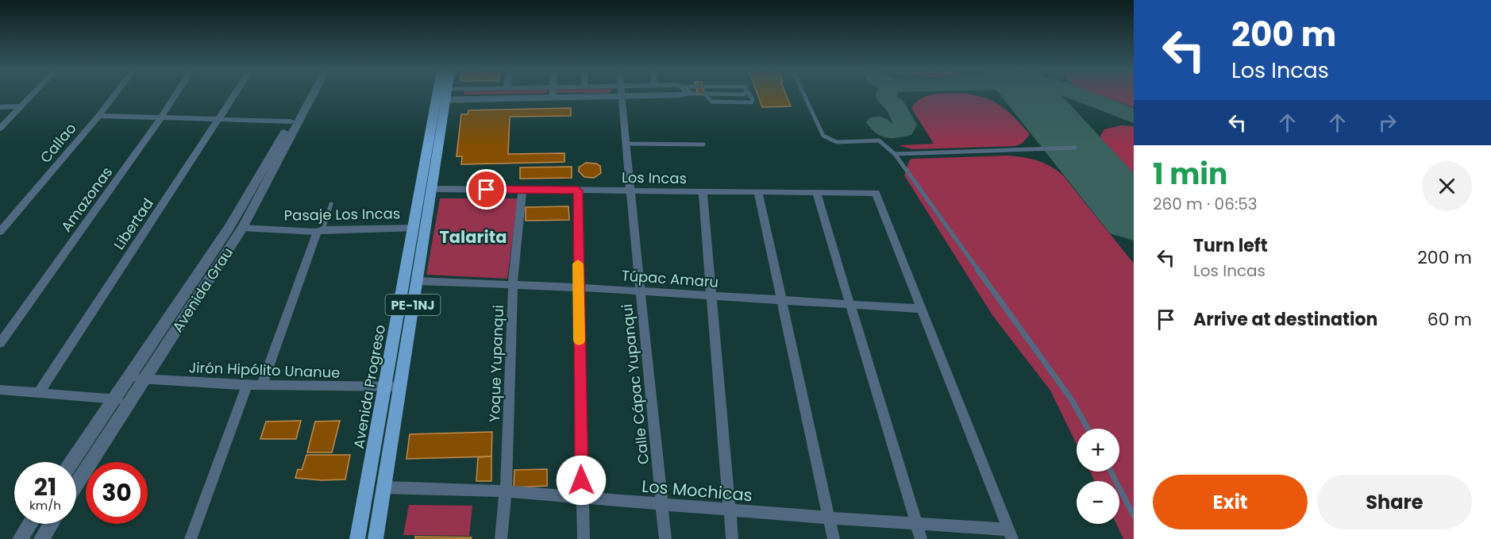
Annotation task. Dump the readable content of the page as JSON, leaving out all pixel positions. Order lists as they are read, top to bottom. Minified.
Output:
{"streets":{"main road":["PE-1NJ","Avenida Progreso"],"street":["Callao","Los Incas","Amazonas","Pasaje Los Incas","Libertad","Túpac Amaru","Avenida Grau","Yoque Yupanqui","Jirón Hipólito Unanue","Calle Cápac Yupanqui","Los Mochicas"]},"crossings":[["Los Incas","Túpac Amaru"],["Los Incas","Yoque Yupanqui"],["Los Incas","Calle Cápac Yupanqui"],["Los Incas","Avenida Progreso"],["Pasaje Los Incas","Avenida Grau"],["Pasaje Los Incas","Avenida Progreso"],["Túpac Amaru","Yoque Yupanqui"],["Túpac Amaru","Calle Cápac Yupanqui"],["Túpac Amaru","Avenida Progreso"],["Avenida Grau","Jirón Hipólito Unanue"],["Yoque Yupanqui","Los Mochicas"],["Jirón Hipólito Unanue","Avenida Progreso"],["Calle Cápac Yupanqui","Los Mochicas"],["Avenida Progreso","Los Mochicas"]],"districts":["Talarita"],"page":{"turn":["200 m","Los Incas"],"heading":["1 min","260 m · 06:53"],"list":[{"name":"Turn left","note":"Los Incas","value":"200 m"},{"name":"Arrive at destination","value":"60 m"}],"map_buttons":["+","−"],"speed":"21 km/h","limit":"30","buttons":["Exit","Share"]}}
